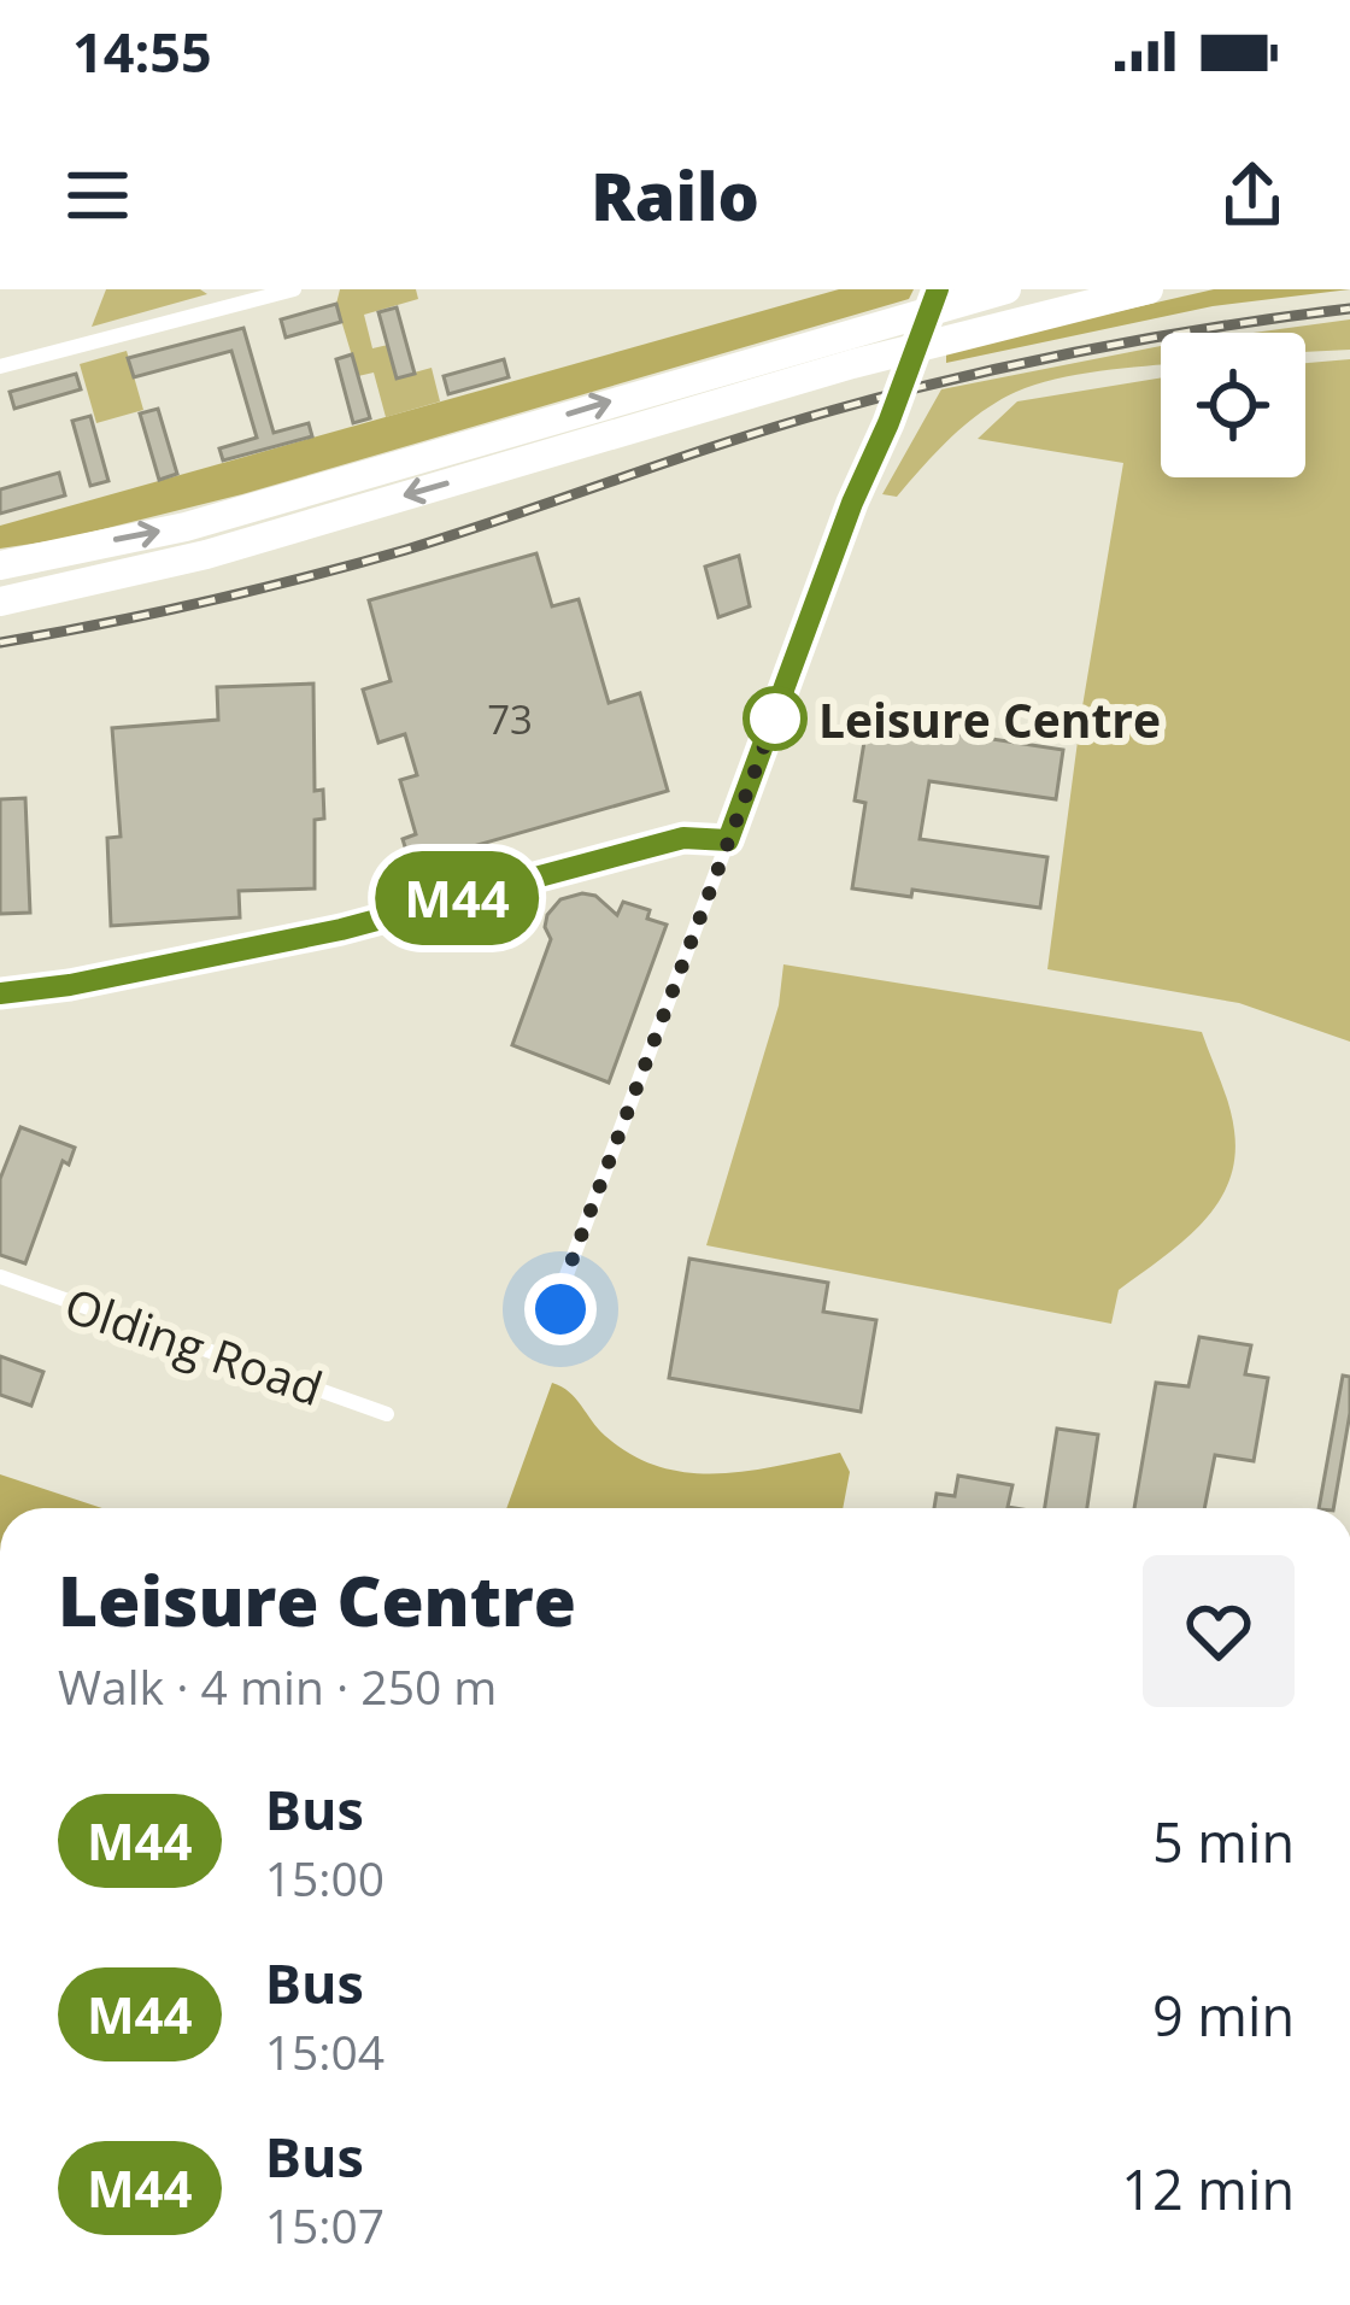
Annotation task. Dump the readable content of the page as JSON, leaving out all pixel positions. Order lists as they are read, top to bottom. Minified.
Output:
{"streets":{"street":["Olding Road"]},"places":["Leisure Centre"],"lines":["bus line M44"],"house_numbers":["73"],"page":{"status":"14:55","header":"Railo","on_map":"M44","heading":["Leisure Centre","Walk · 4 min · 250 m"],"list":[{"mark":"M44","name":"Bus","note":"15:00","value":"5 min"},{"mark":"M44","name":"Bus","note":"15:04","value":"9 min"},{"mark":"M44","name":"Bus","note":"15:07","value":"12 min"}]}}
